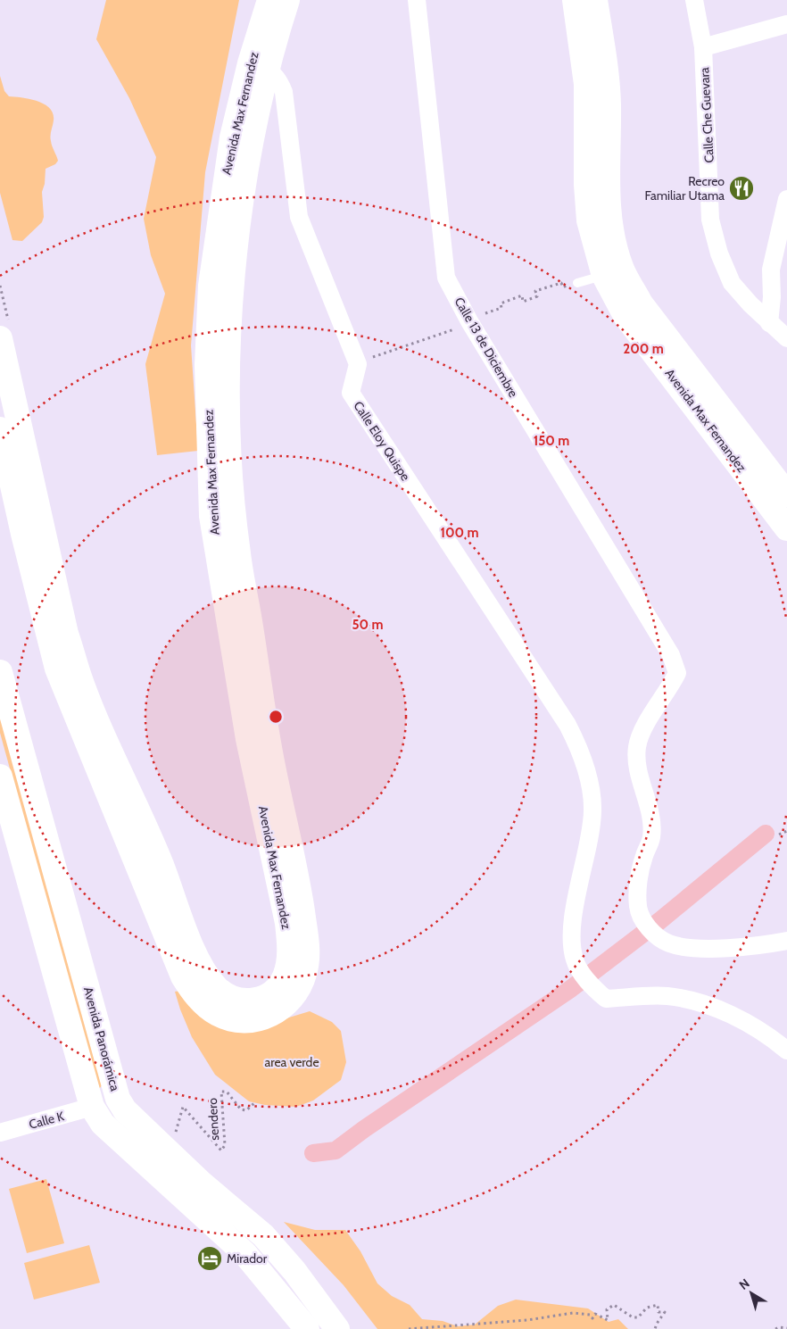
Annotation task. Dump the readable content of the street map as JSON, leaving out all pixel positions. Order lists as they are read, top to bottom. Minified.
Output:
{"streets":{"main road":["Avenida Max Fernandez","Avenida Panorámica"],"street":["Calle Che Guevara","Calle 13 de Diciembre","Calle Eloy Quispe","Calle K"],"path":["sendero"]},"parks":["area verde"],"places":{"restaurant":["Recreo Familiar Utama"],"hotel":["Mirador"]},"north":"top left","rings":["200 m","150 m","100 m","50 m"]}
